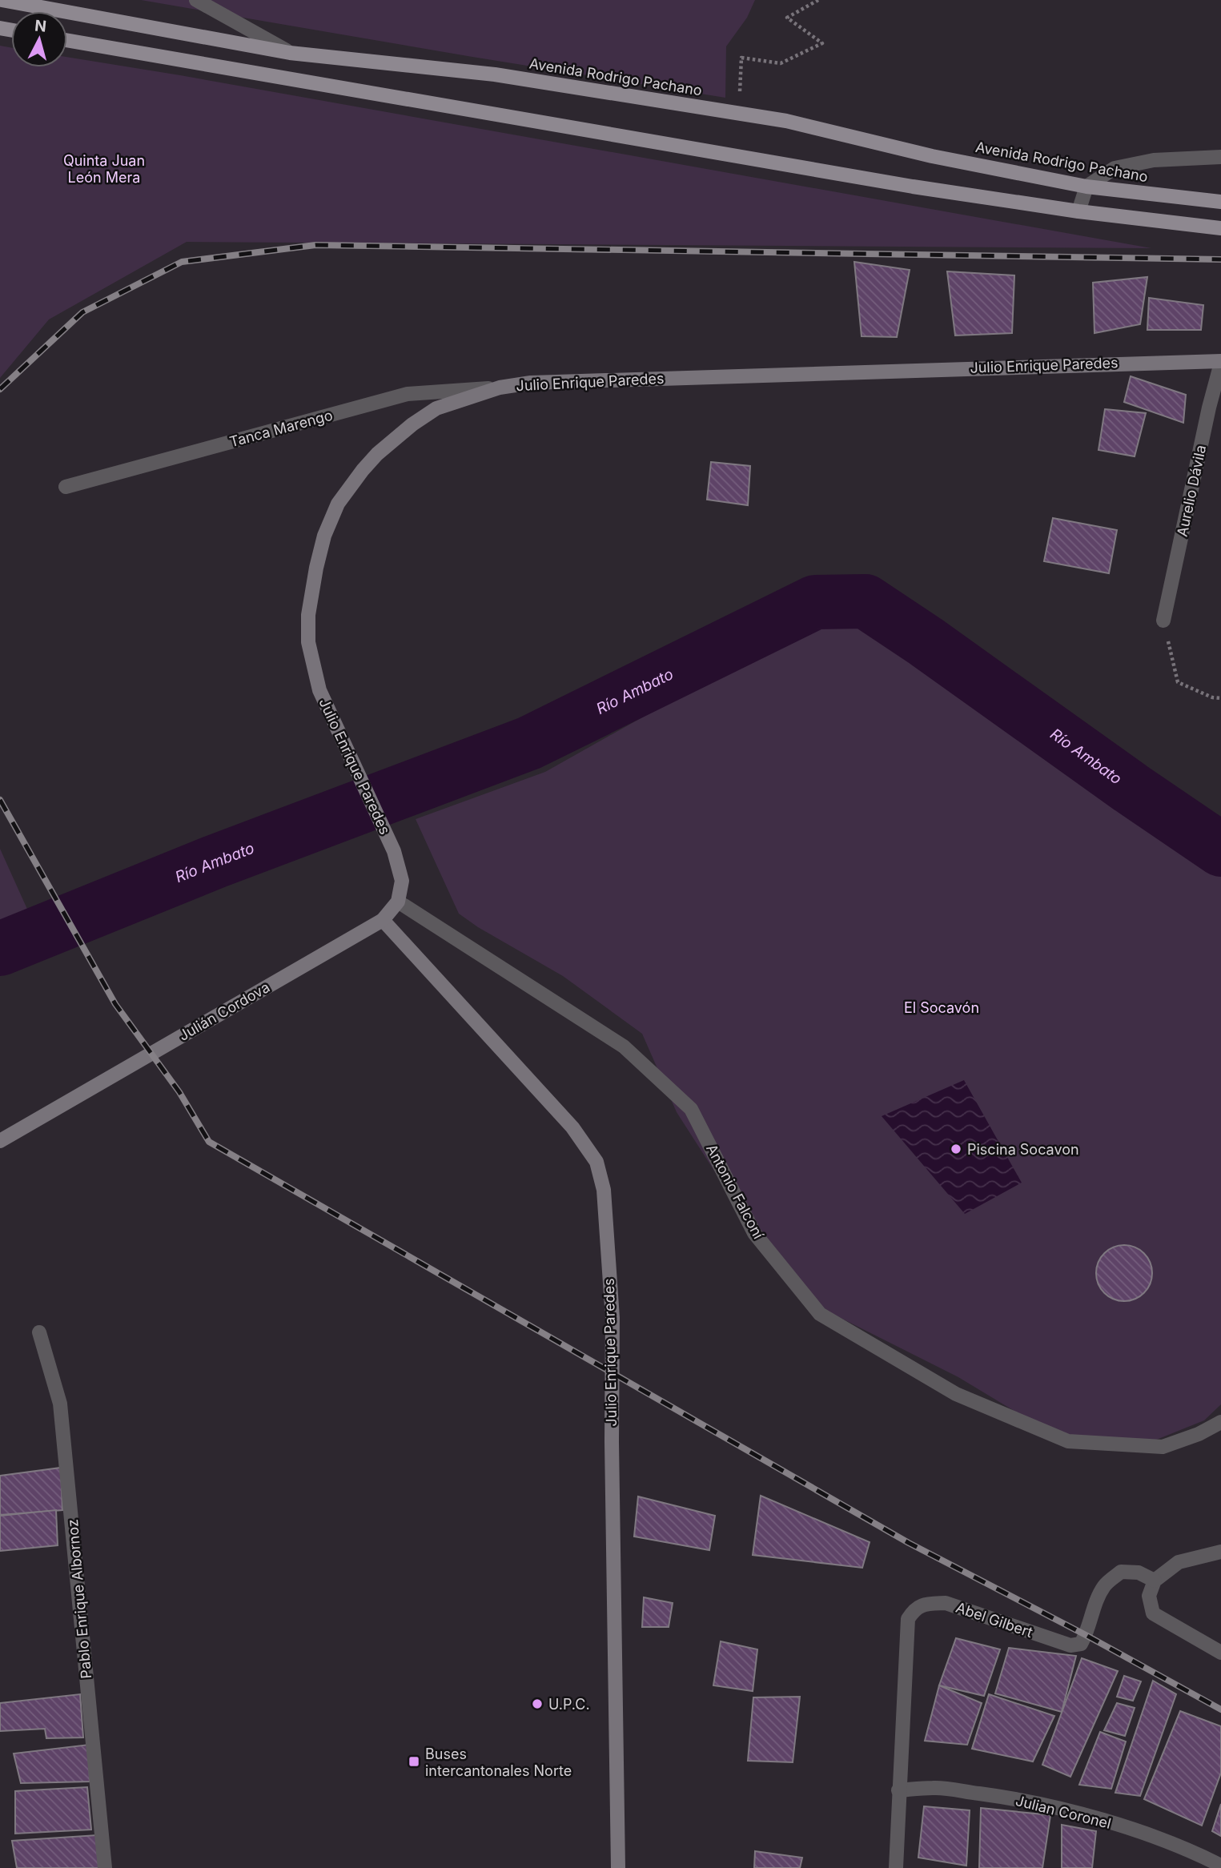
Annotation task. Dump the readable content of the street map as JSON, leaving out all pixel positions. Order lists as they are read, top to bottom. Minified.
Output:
{"streets":{"main road":["Avenida Rodrigo Pachano","Julio Enrique Paredes","Julián Cordova"],"street":["Tanca Marengo","Aurelio Dávila","Antonio Falconí","Pablo Enrique Albornoz","Abel Gilbert","Julian Coronel"]},"crossings":[["Julio Enrique Paredes","Tanca Marengo"],["Julio Enrique Paredes","Aurelio Dávila"],["Julio Enrique Paredes","Julián Cordova"],["Julio Enrique Paredes","Antonio Falconí"],["Julián Cordova","Antonio Falconí"],["Abel Gilbert","Julian Coronel"]],"water":["Río Ambato"],"parks":["Quinta Juan León Mera","El Socavón"],"places":{"other":["Piscina Socavon","U.P.C."],"transit":["Buses intercantonales Norte"]},"north":"top"}
